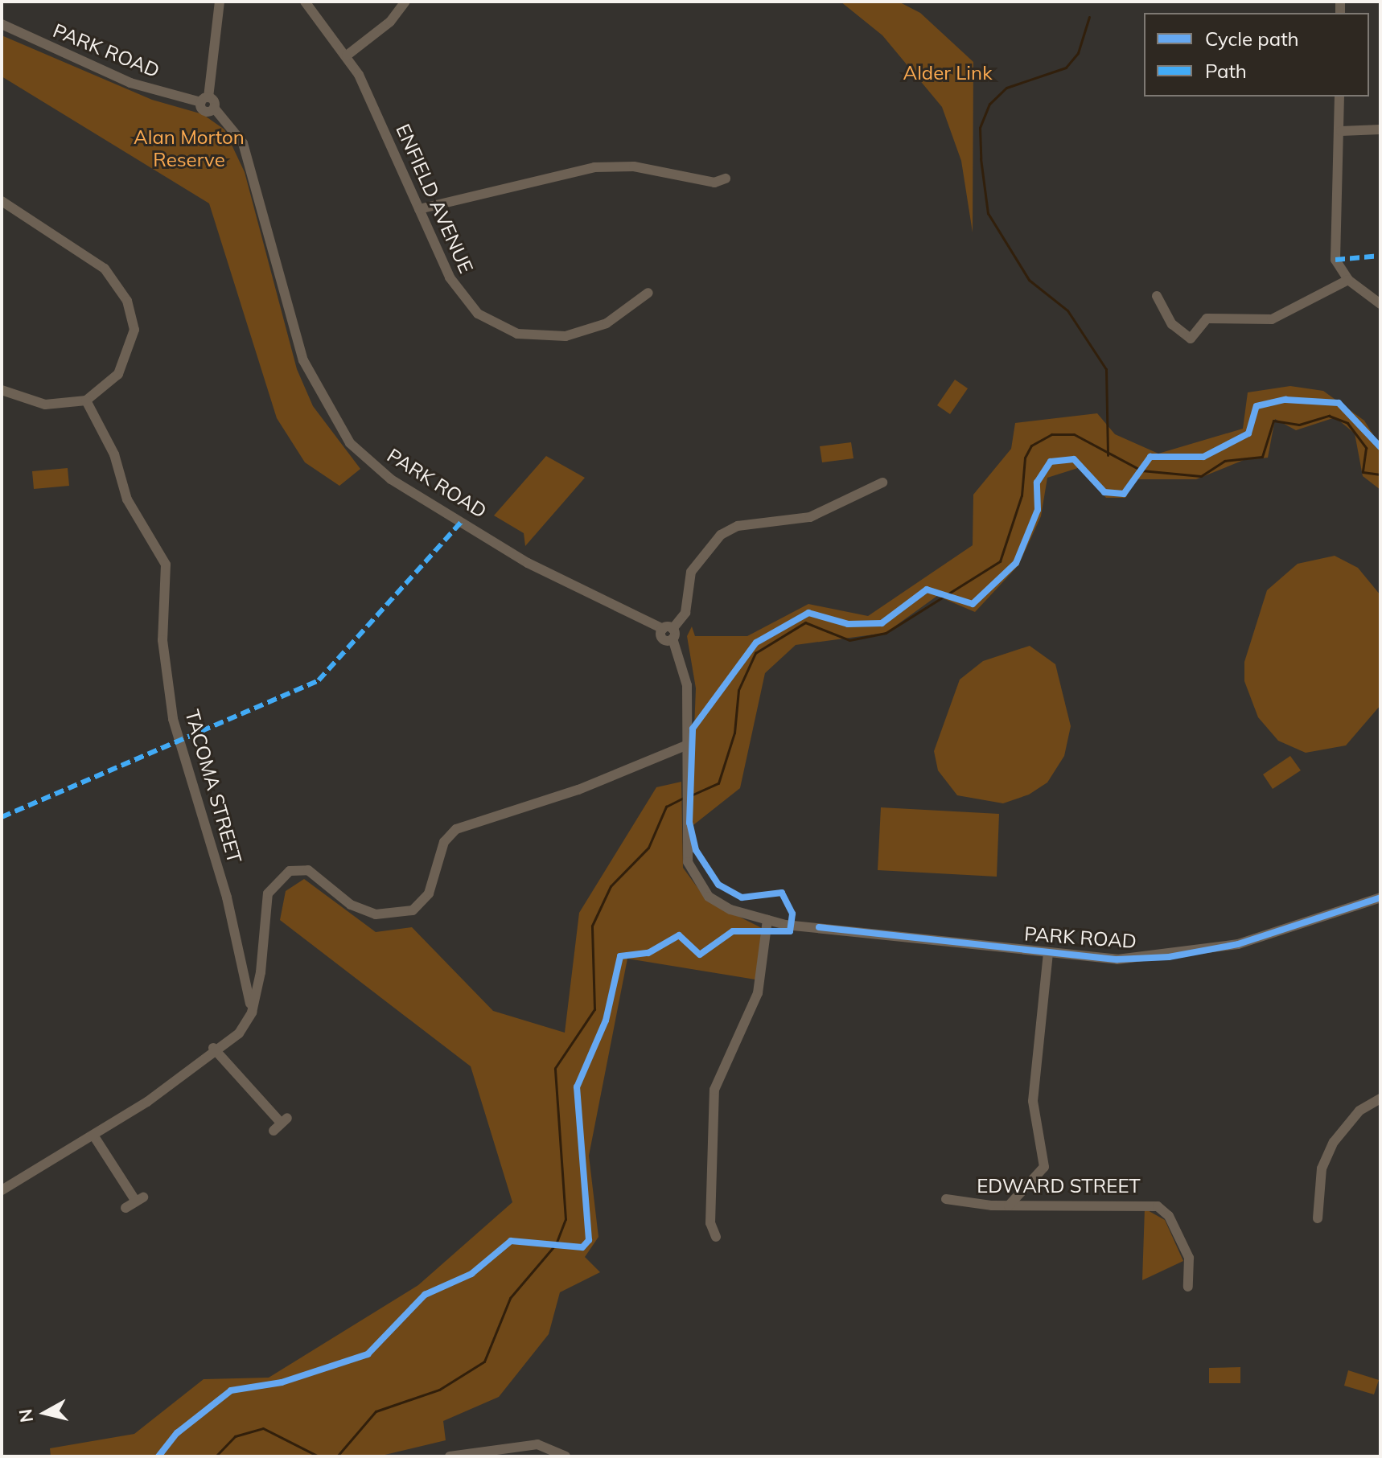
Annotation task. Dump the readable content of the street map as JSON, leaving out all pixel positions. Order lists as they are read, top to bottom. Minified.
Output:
{"streets":{"street":["PARK ROAD","ENFIELD AVENUE","TACOMA STREET","EDWARD STREET"]},"parks":["Alder Link","Alan Morton Reserve"],"legend":["Cycle path","Path"],"north":"left"}
